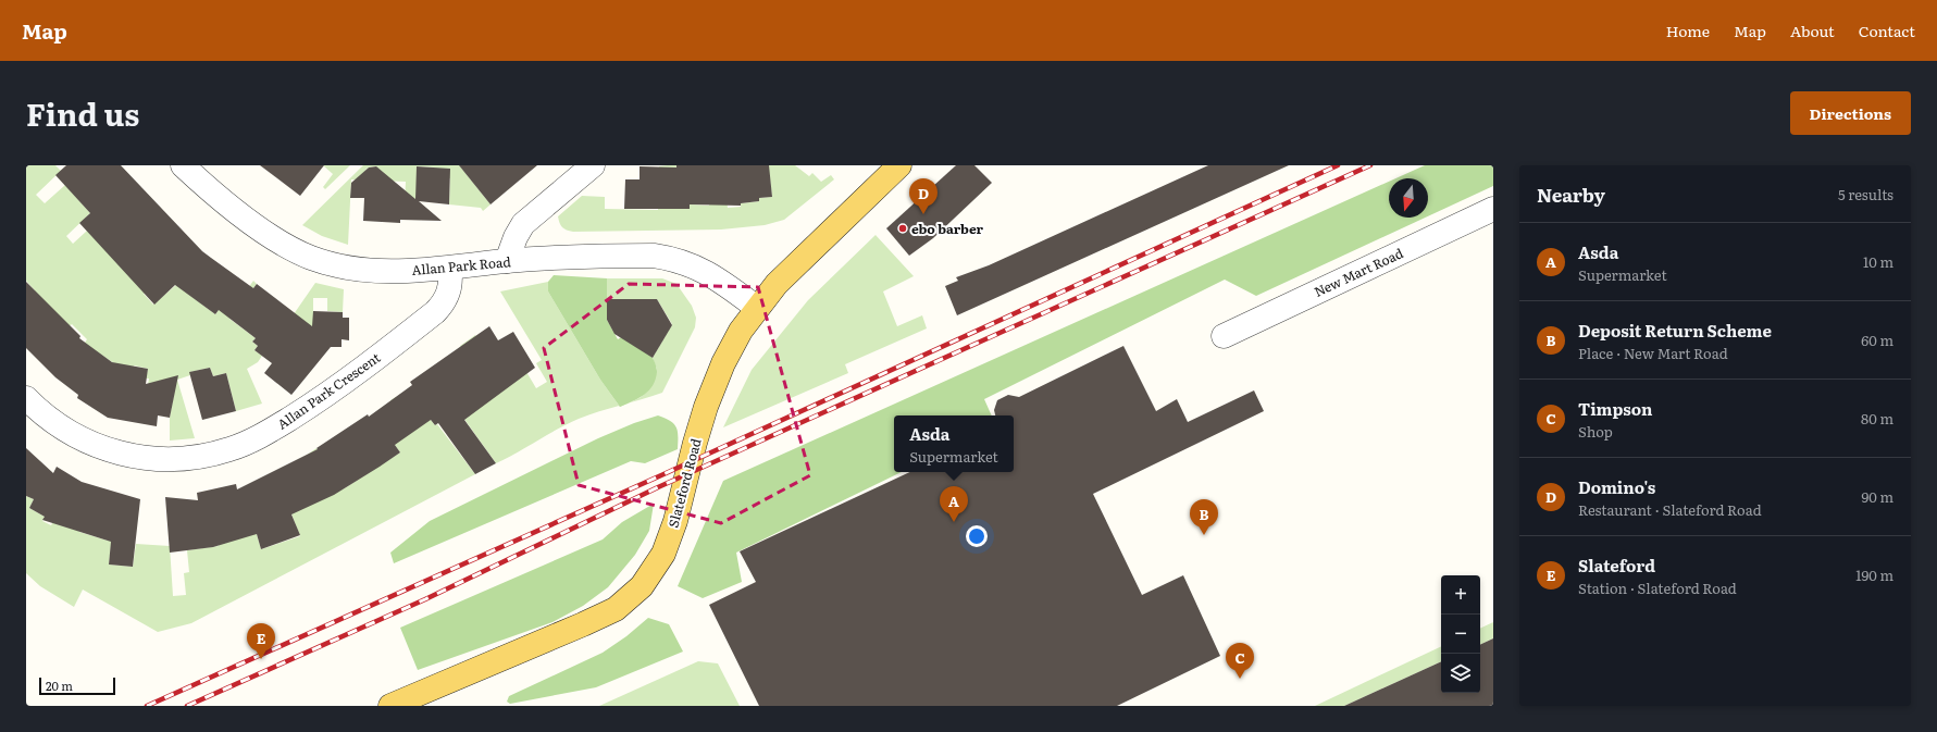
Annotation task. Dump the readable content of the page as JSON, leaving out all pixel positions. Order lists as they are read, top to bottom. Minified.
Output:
{"streets":{"main road":["Slateford Road"],"street":["Allan Park Road","New Mart Road","Allan Park Crescent"]},"crossings":[["Allan Park Road","Allan Park Crescent"],["Allan Park Road","Slateford Road"]],"places":["ebo barber"],"scale_bar":"20 m","north":"bottom","page":{"header":"Map","nav":["Home","Map","About","Contact"],"title":"Find us","buttons":"Directions","heading":["Nearby","5 results"],"pins":["D","A","B","E","C"],"list":[{"mark":"A","name":"Asda","note":"Supermarket","value":"10 m"},{"mark":"B","name":"Deposit Return Scheme","note":"Place · New Mart Road","value":"60 m"},{"mark":"C","name":"Timpson","note":"Shop","value":"80 m"},{"mark":"D","name":"Domino's","note":"Restaurant · Slateford Road","value":"90 m"},{"mark":"E","name":"Slateford","note":"Station · Slateford Road","value":"190 m"}],"popup":["Asda","Supermarket"],"map_buttons":["+","−"],"scale":"20 m"}}
